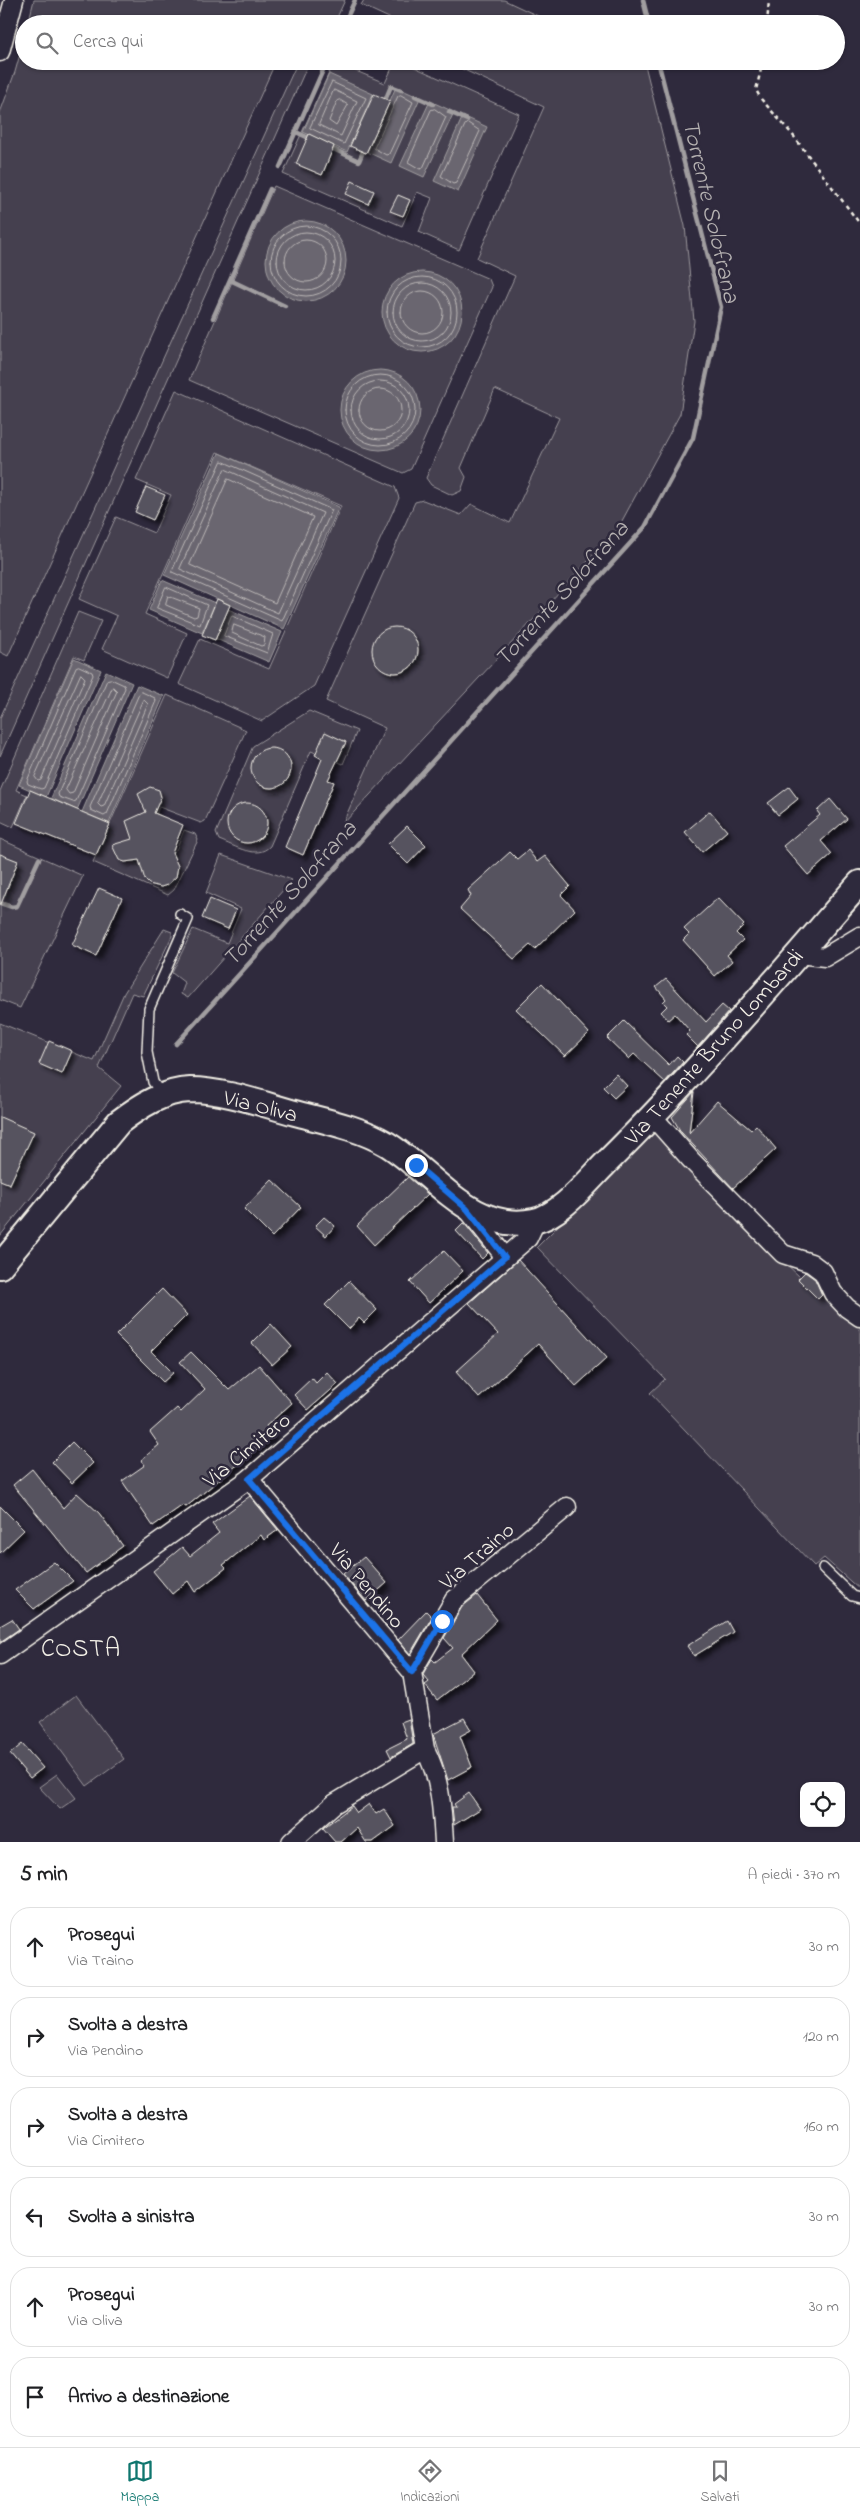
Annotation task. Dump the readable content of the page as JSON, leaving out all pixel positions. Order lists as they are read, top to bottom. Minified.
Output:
{"streets":{"main road":["Via Tenente Bruno Lombardi","Via Oliva"],"street":["Via Cimitero","Via Traino","Via Pendino"]},"crossings":[["Via Tenente Bruno Lombardi","Via Oliva"],["Via Oliva","Via Cimitero"],["Via Cimitero","Via Pendino"],["Via Traino","Via Pendino"]],"districts":["COSTA"],"water":["Torrente Solofrana"],"page":{"search":"Cerca qui","heading":["5 min","A piedi · 370 m"],"list":[["Prosegui","Via Traino","30 m"],["Svolta a destra","Via Pendino","120 m"],["Svolta a destra","Via Cimitero","160 m"],["Svolta a sinistra","30 m"],["Prosegui","Via Oliva","30 m"],"Arrivo a destinazione"],"nav":["Mappa","Indicazioni","Salvati"]}}
